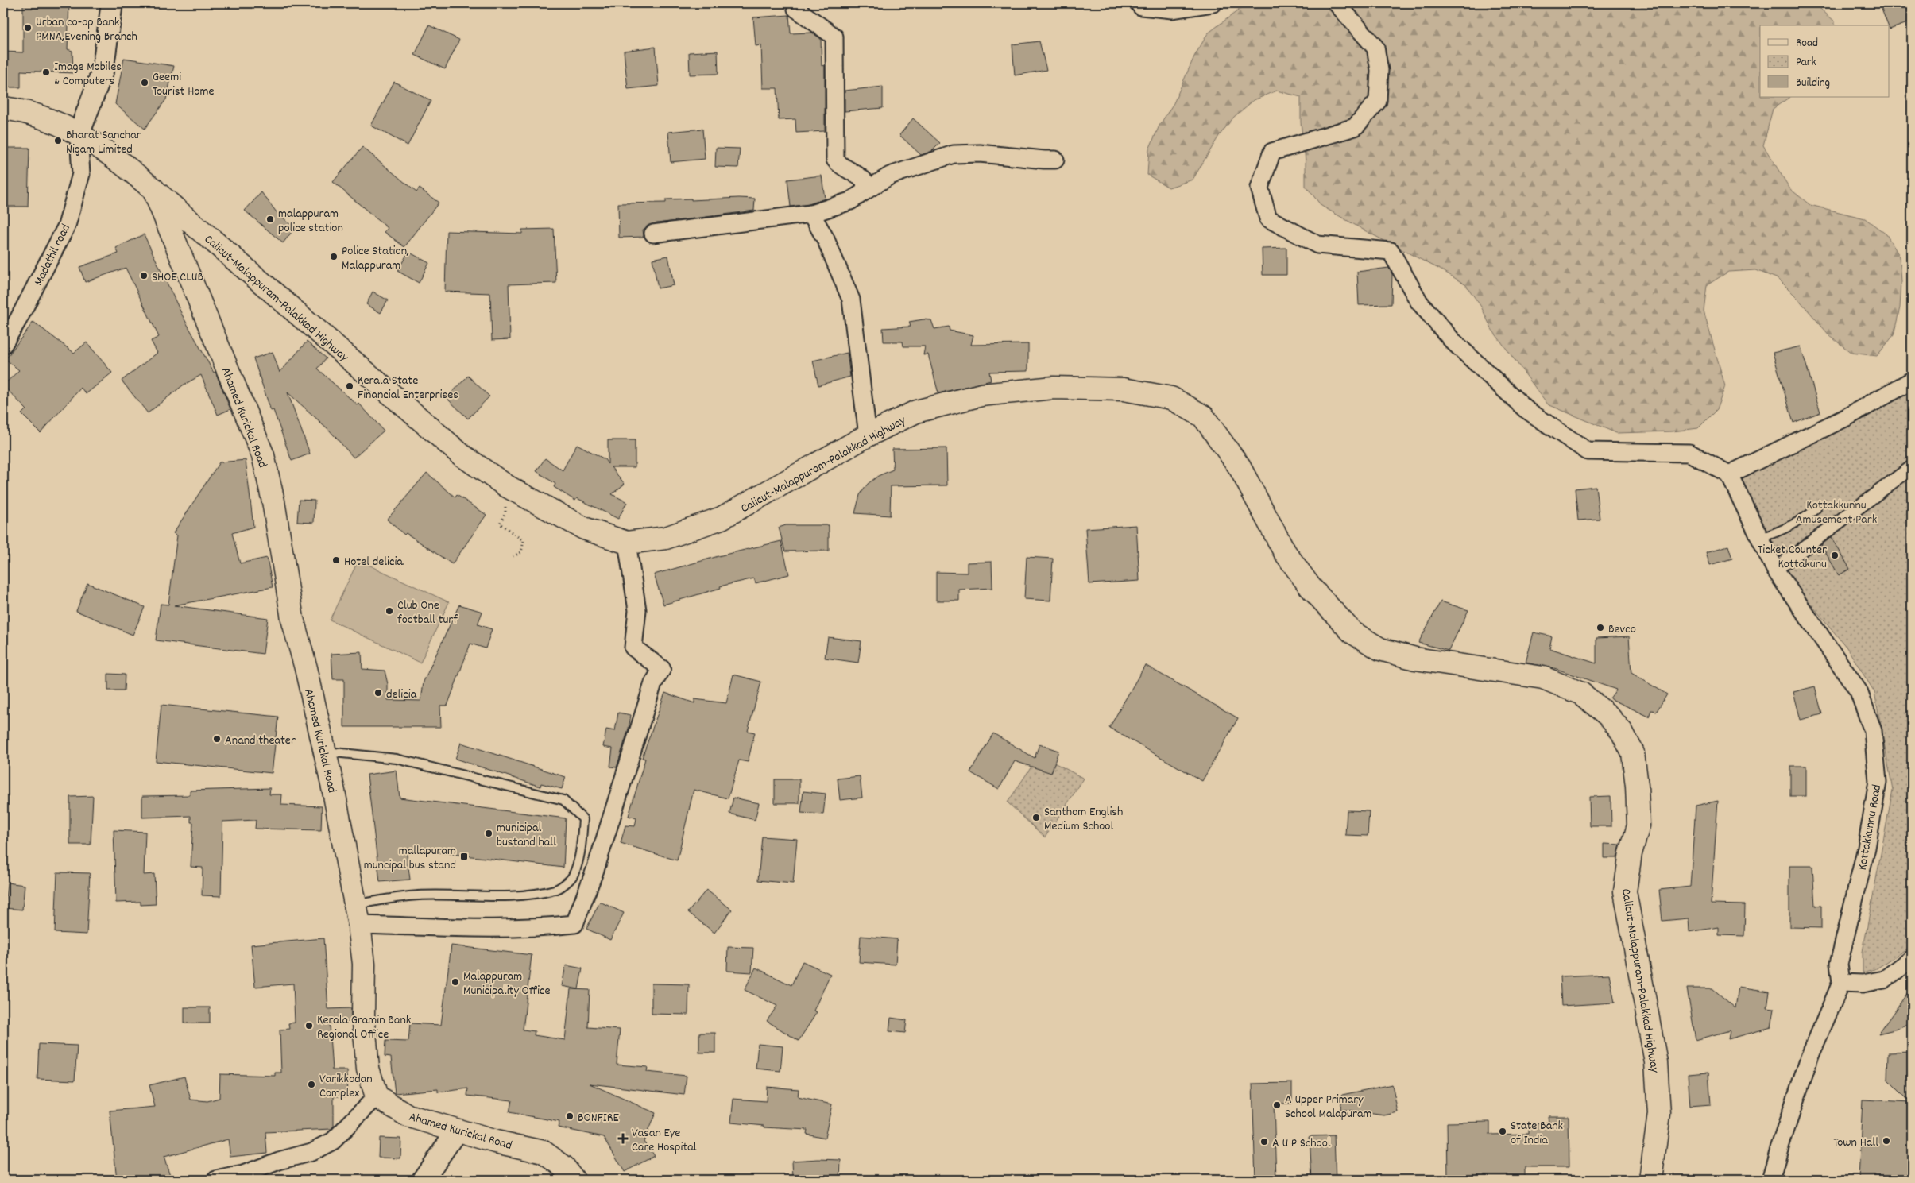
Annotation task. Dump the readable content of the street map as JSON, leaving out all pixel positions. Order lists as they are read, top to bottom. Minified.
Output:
{"streets":{"main road":["Calicut-Malappuram-Palakkad Highway","Ahamed Kurickal Road"],"street":["Madathil road","Kottakkunnu Road"]},"crossings":[["Madathil road","Calicut-Malappuram-Palakkad Highway"],["Calicut-Malappuram-Palakkad Highway","Ahamed Kurickal Road"]],"parks":["Kottakkunnu Amusement Park"],"places":{"other":["Urban co-op Bank PMNA,Evening Branch","Image Mobiles & Computers","Geemi Tourist Home","Bharat Sanchar Nigam Limited","malappuram police station","Police Station, Malappuram","SHOE CLUB","Kerala State Financial Enterprises","Ticket Counter Kottakunu","Hotel delicia.","Club One football turf","Bevco","delicia","Anand theater","Santhom English Medium School","municipal bustand hall","Malappuram Municipality Office","Kerala Gramin Bank Regional Office","Varikkodan Complex","A Upper Primary School Malapuram","BONFIRE","State Bank of India","Town Hall","A U P School"],"transit":["mallapuram muncipal bus stand"],"health":["Vasan Eye Care Hospital"]},"legend":["Road","Park","Building"]}
